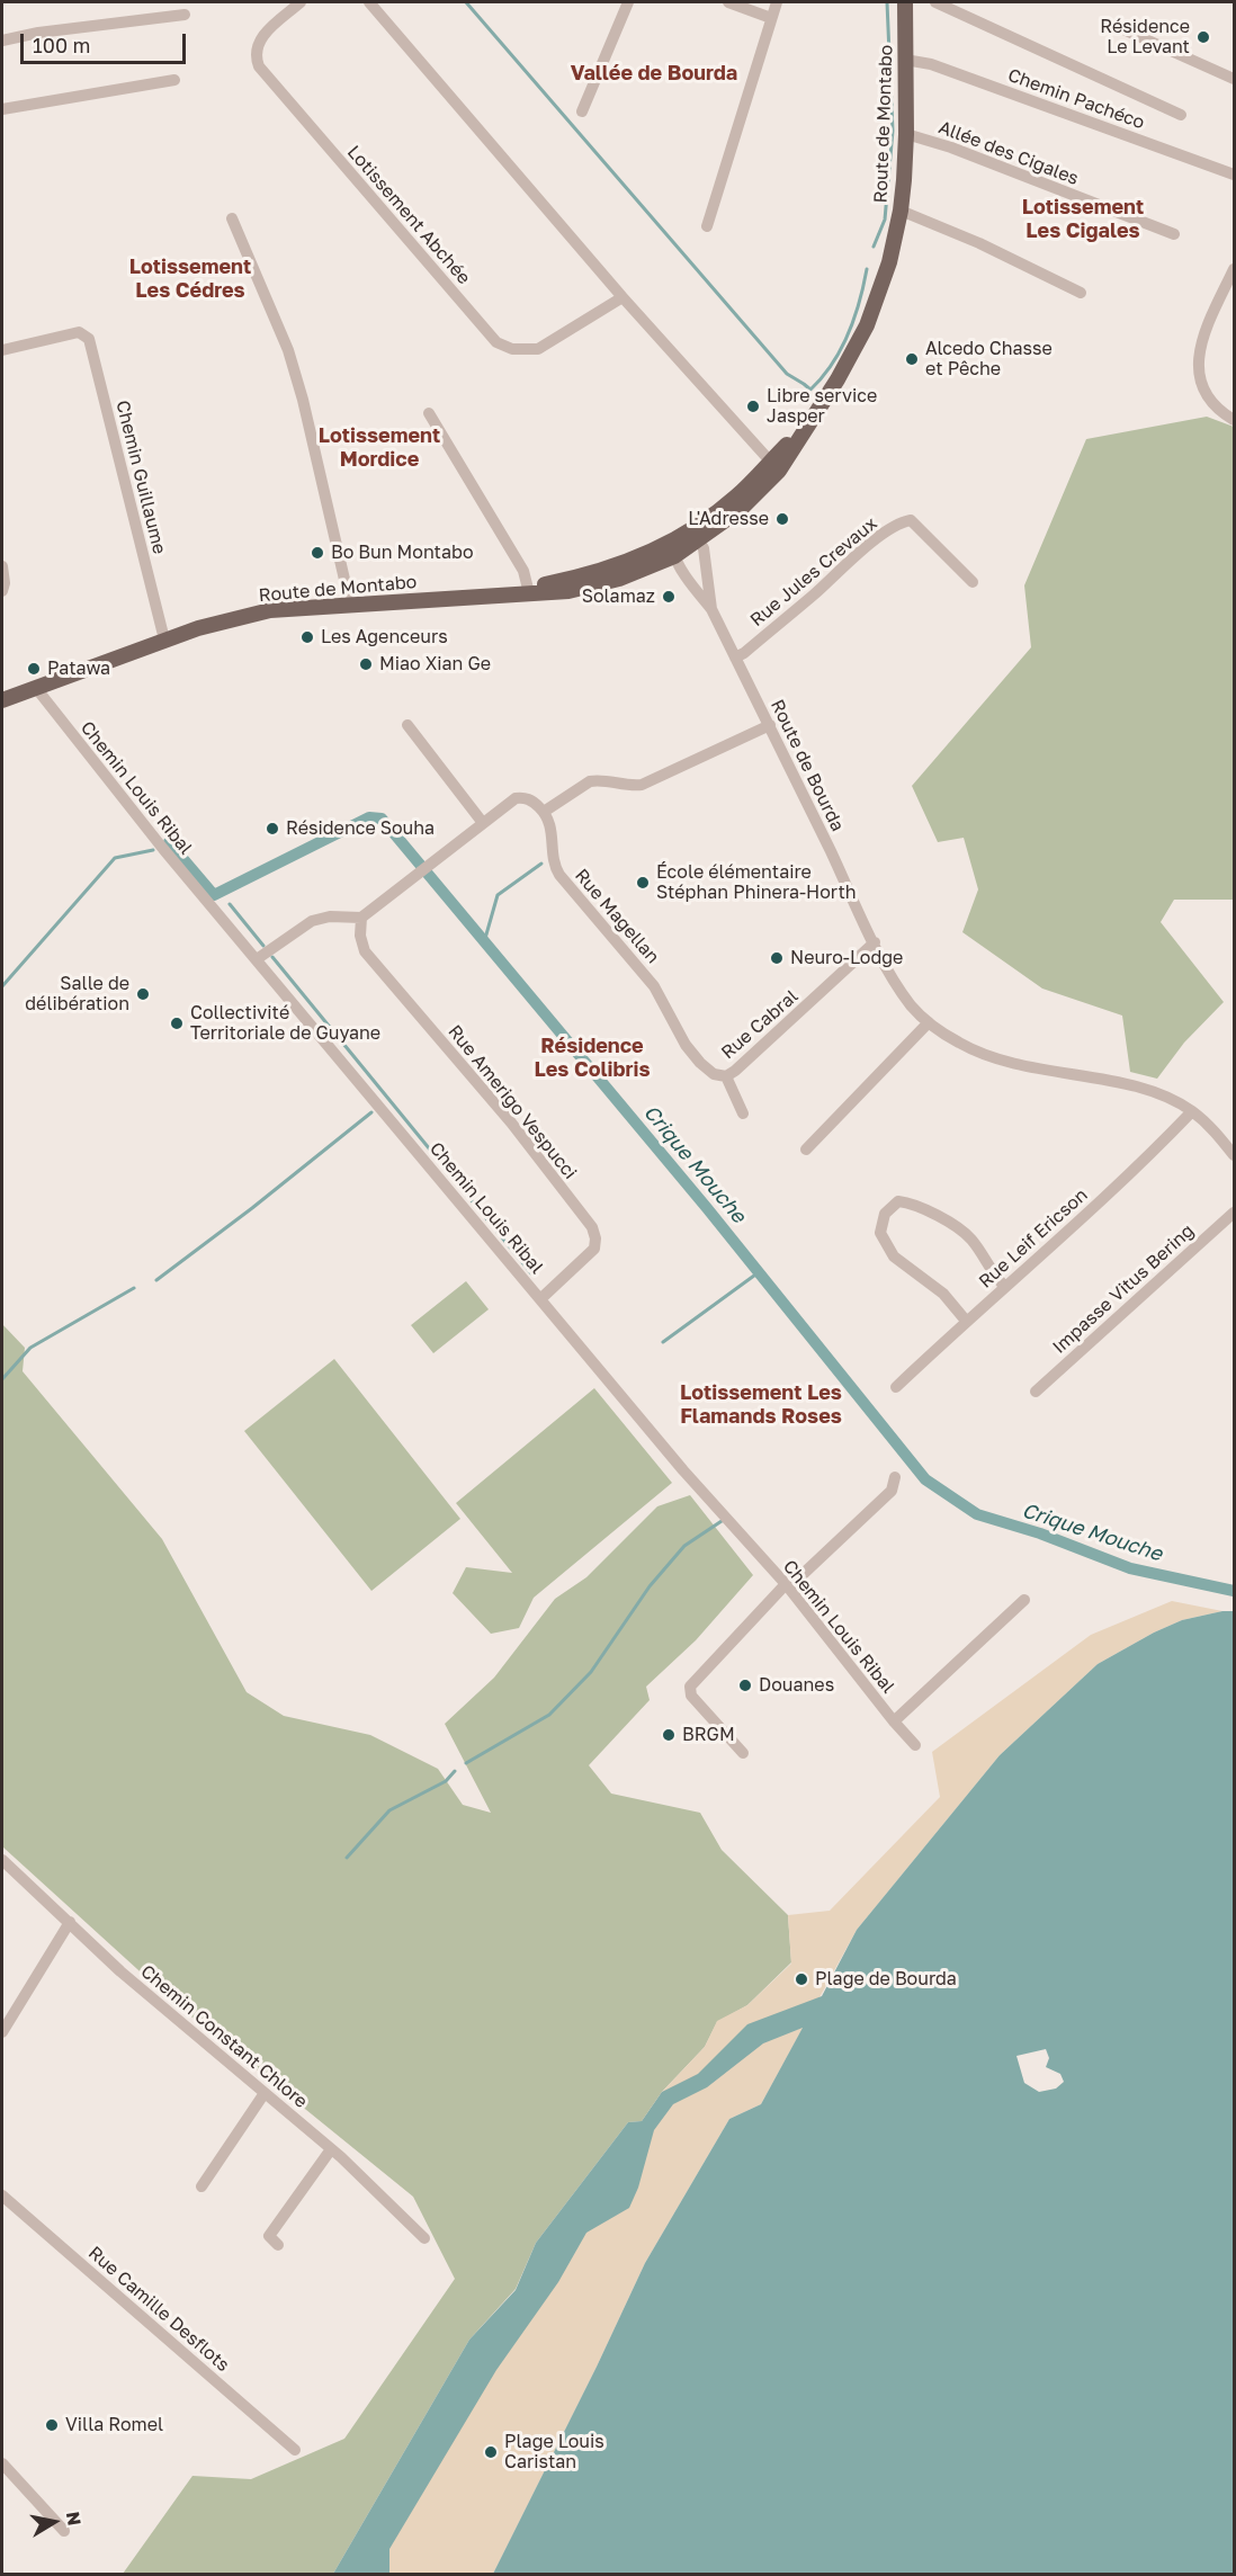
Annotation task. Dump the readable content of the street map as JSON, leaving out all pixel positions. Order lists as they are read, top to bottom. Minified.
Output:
{"streets":{"main road":["Route de Montabo"],"street":["Chemin Pachéco","Allée des Cigales","Lotissement Abchée","Chemin Guillaume","Rue Jules Crevaux","Route de Bourda","Chemin Louis Ribal","Rue Magellan","Rue Cabral","Rue Amerigo Vespucci","Rue Leif Ericson","Impasse Vitus Bering","Chemin Constant Chlore","Rue Camille Desflots"]},"crossings":[["Chemin Pachéco","Route de Montabo"],["Route de Montabo","Allée des Cigales"],["Route de Montabo","Chemin Guillaume"],["Route de Montabo","Route de Bourda"],["Route de Montabo","Chemin Louis Ribal"],["Rue Jules Crevaux","Route de Bourda"],["Route de Bourda","Rue Cabral"],["Route de Bourda","Rue Leif Ericson"],["Chemin Louis Ribal","Rue Amerigo Vespucci"],["Rue Magellan","Rue Cabral"]],"districts":["Vallée de Bourda","Lotissement Les Cigales","Lotissement Les Cédres","Lotissement Mordice","Résidence Les Colibris","Lotissement Les Flamands Roses"],"water":["Crique Mouche"],"places":["Résidence Le Levant","Alcedo Chasse et Pêche","Libre service Jasper","L'Adresse","Bo Bun Montabo","Solamaz","Les Agenceurs","Miao Xian Ge","Patawa","Résidence Souha","École élémentaire Stéphan Phinera-Horth","Neuro-Lodge","Salle de délibération","Collectivité Territoriale de Guyane","Douanes","BRGM","Plage de Bourda","Villa Romel","Plage Louis Caristan"],"scale_bar":"100 m","north":"right"}
